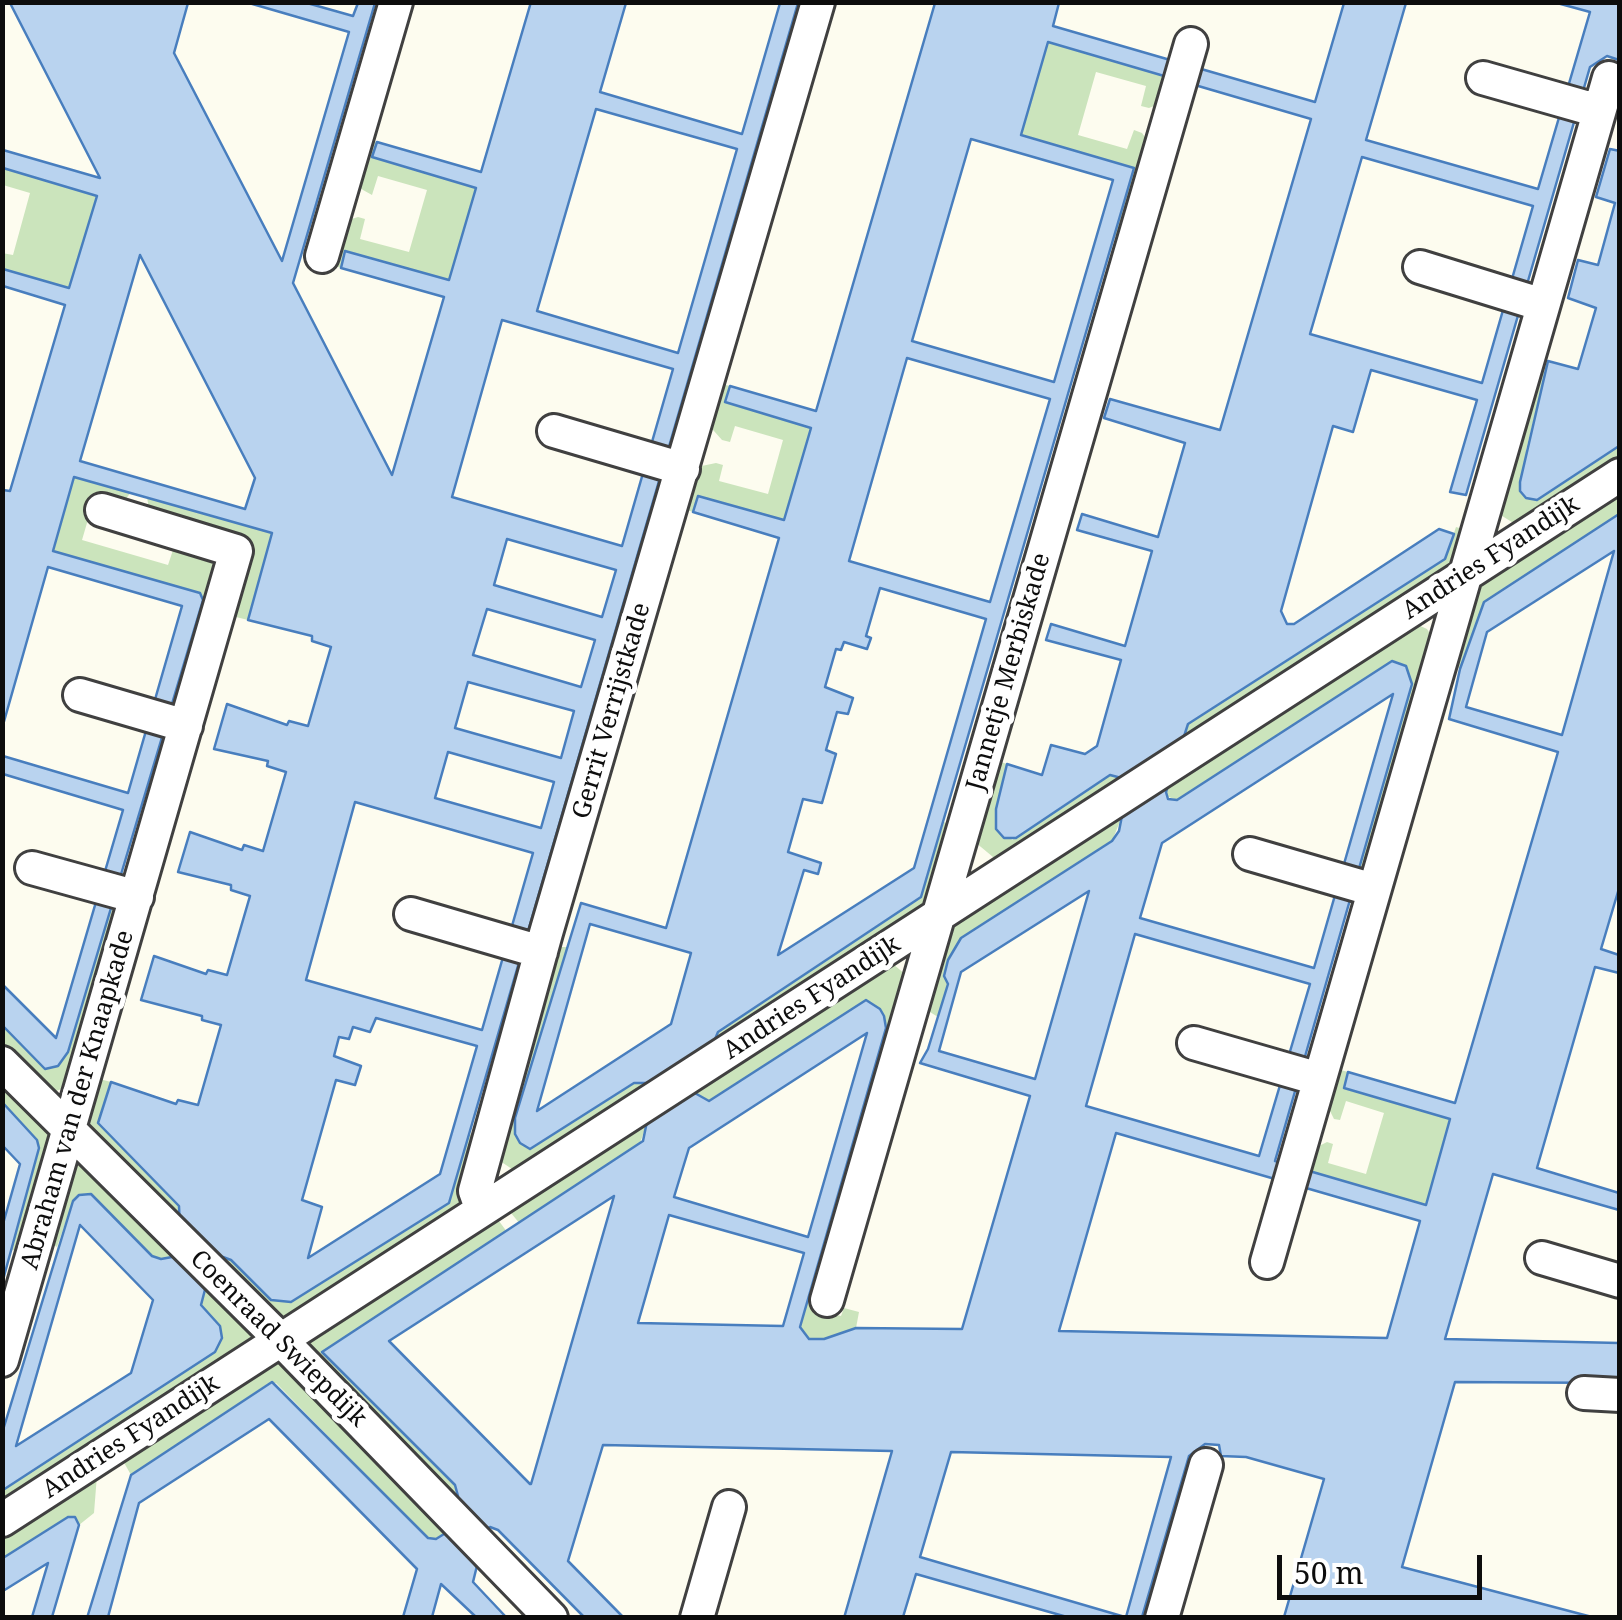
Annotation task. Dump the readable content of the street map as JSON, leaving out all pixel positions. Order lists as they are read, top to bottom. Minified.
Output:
{"streets":{"street":["Andries Fyandijk","Jannetje Merbiskade","Gerrit Verrijstkade","Abraham van der Knaapkade","Coenraad Swiepdijk"]},"crossings":[["Andries Fyandijk","Jannetje Merbiskade"],["Andries Fyandijk","Gerrit Verrijstkade"],["Andries Fyandijk","Coenraad Swiepdijk"],["Abraham van der Knaapkade","Coenraad Swiepdijk"]],"scale_bar":"50 m"}
